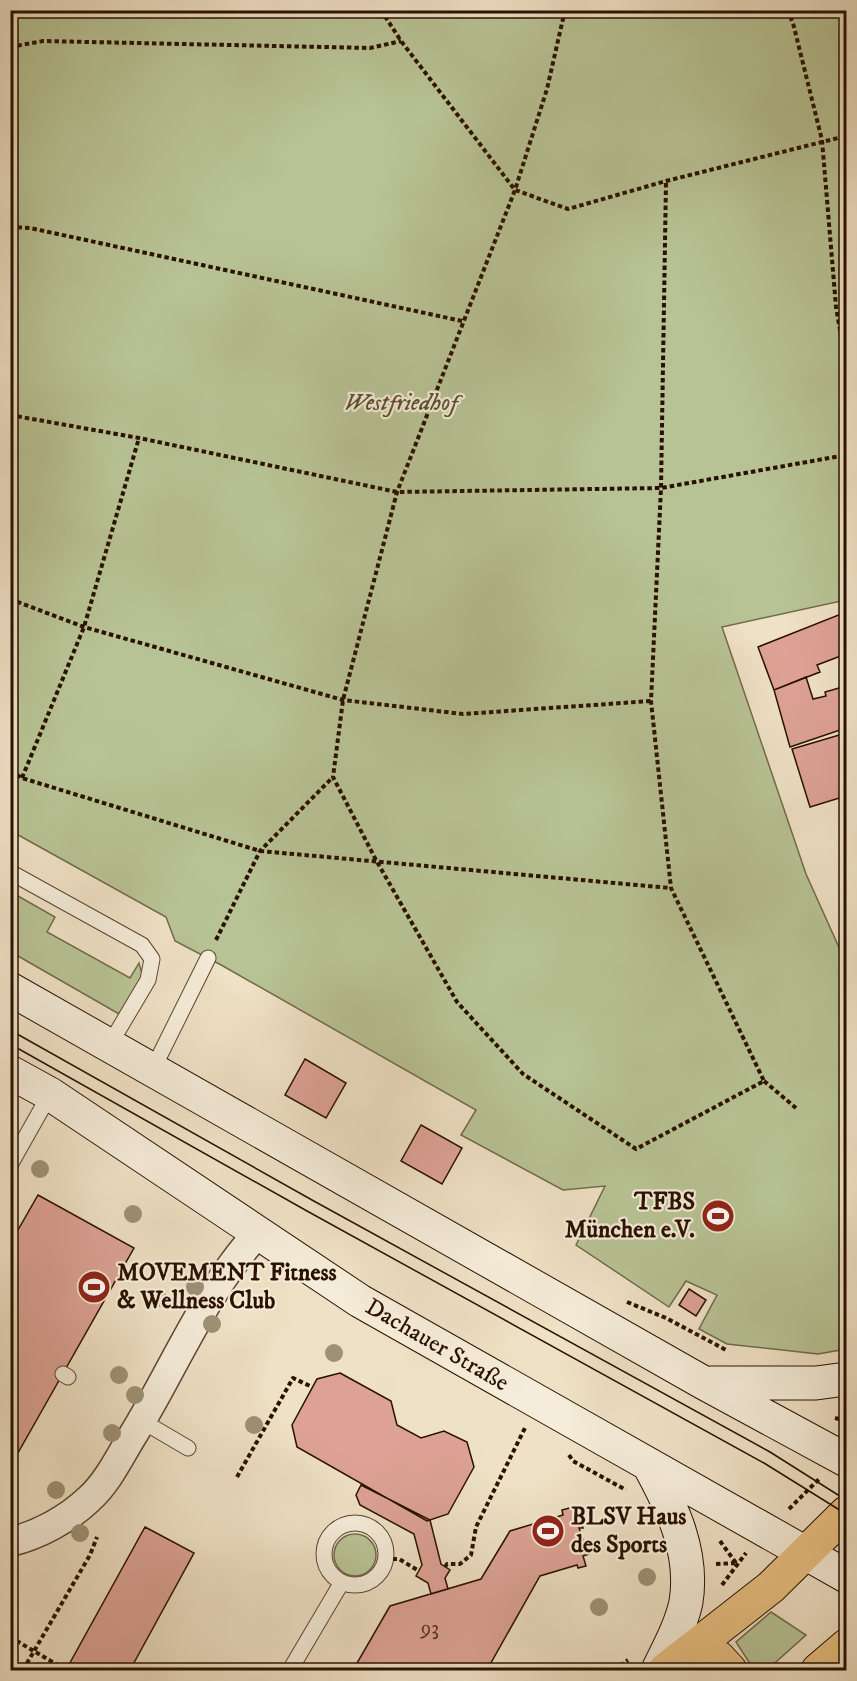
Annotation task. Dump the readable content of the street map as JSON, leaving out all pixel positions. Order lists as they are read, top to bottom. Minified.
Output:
{"streets":{"main road":["Dachauer Straße"]},"parks":["Westfriedhof"],"places":{"sports":["TFBS München e.V.","MOVEMENT Fitness & Wellness Club","BLSV Haus des Sports"]},"house_numbers":["93"]}
